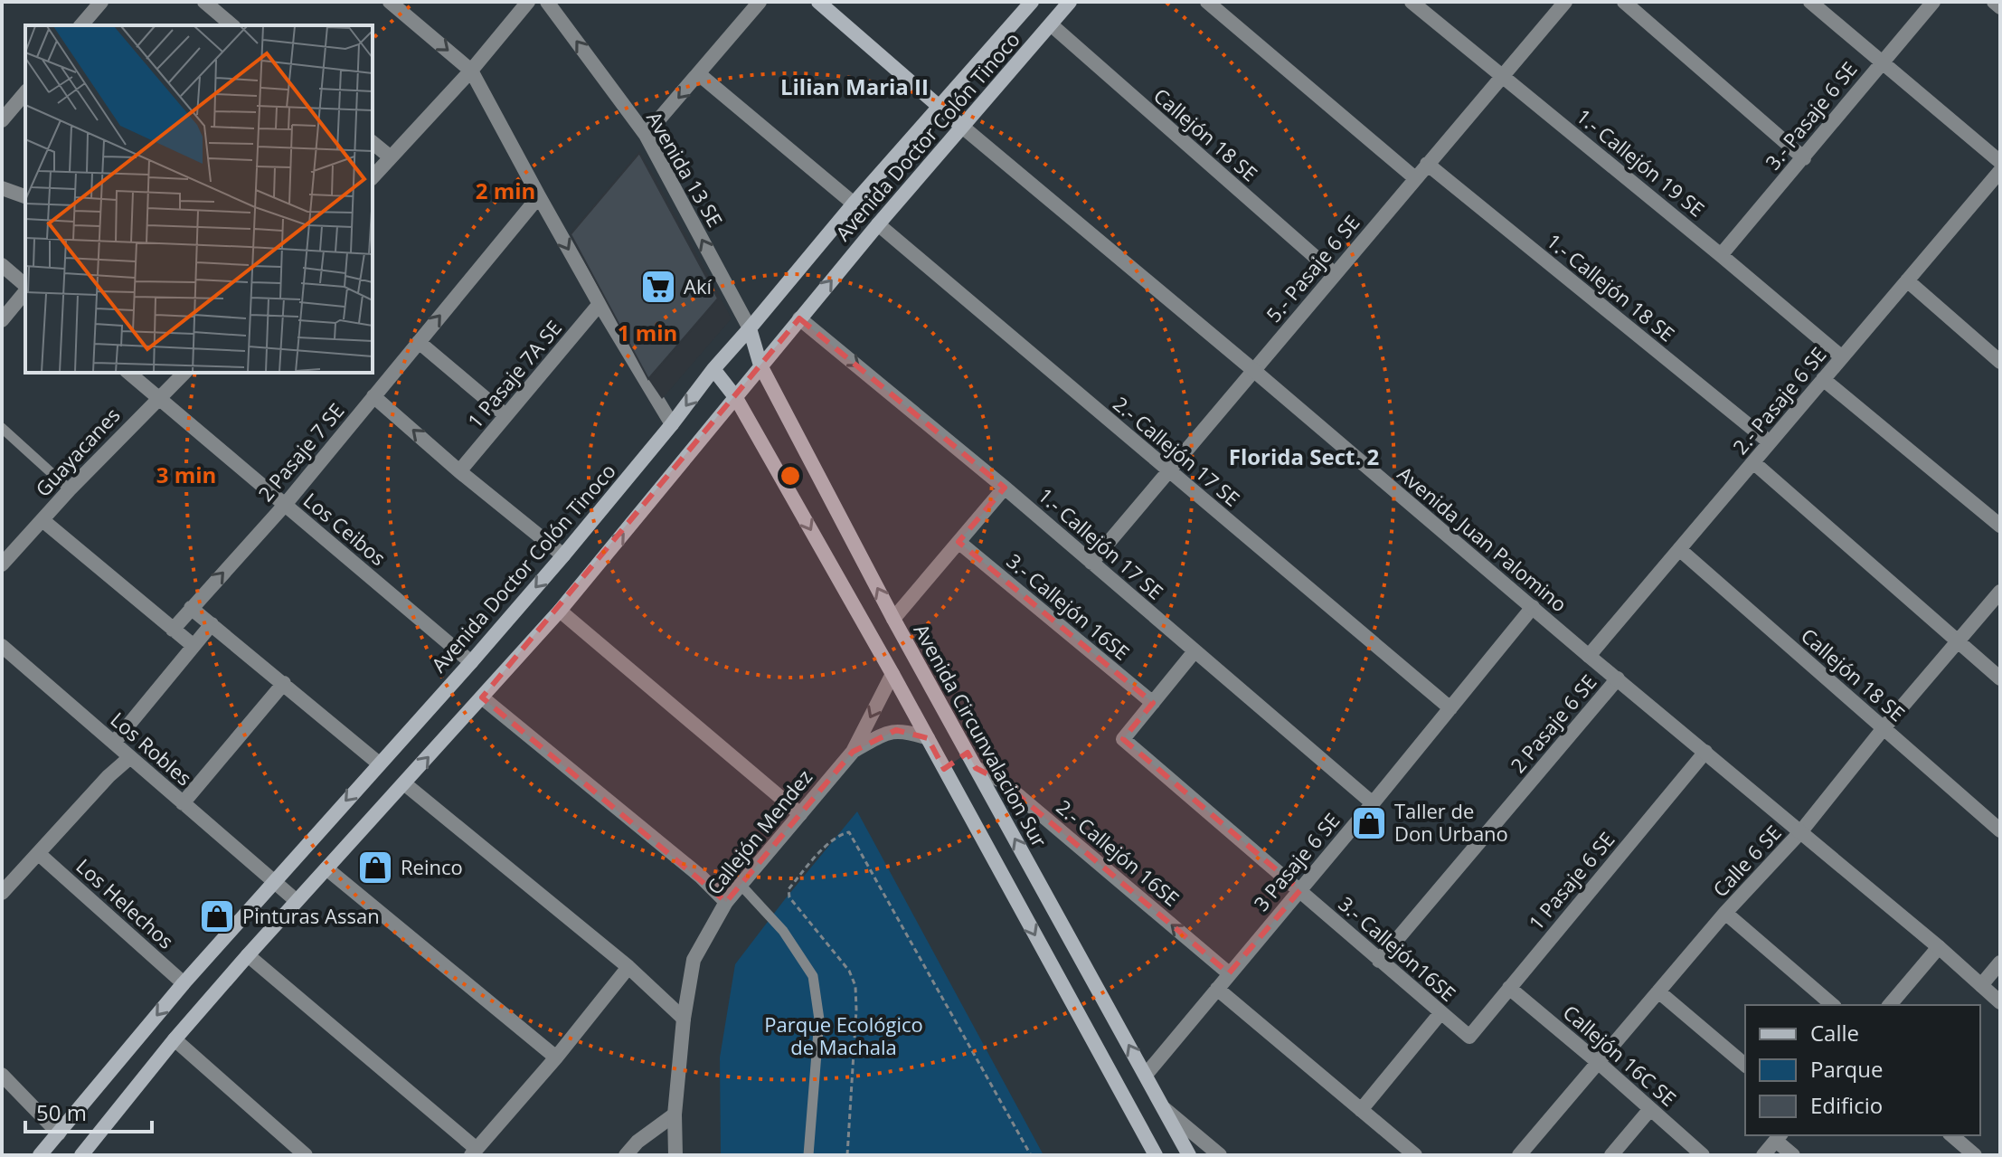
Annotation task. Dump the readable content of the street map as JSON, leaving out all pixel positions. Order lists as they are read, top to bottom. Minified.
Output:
{"streets":{"main road":["Avenida Doctor Colón Tinoco","Avenida Juan Palomino","Avenida Circunvalacion Sur"],"street":["3.- Pasaje 6 SE","Callejón 18 SE","1.- Callejón 19 SE","Avenida 13 SE","5.- Pasaje 6 SE","1.- Callejón 18 SE","1 Pasaje 7A SE","2.- Pasaje 6 SE","2.- Callejón 17 SE","Guayacanes","2 Pasaje 7 SE","Los Ceibos","1.- Callejón 17 SE","3.- Callejón 16SE","2 Pasaje 6 SE","Los Robles","Callejón Mendez","2.- Callejón 16SE","Calle 6 SE","3 Pasaje 6 SE","1 Pasaje 6 SE","Los Helechos","3.- Callejón16SE","Callejón 16C SE"]},"crossings":[["3.- Pasaje 6 SE","1.- Callejón 19 SE"],["Callejón 18 SE","Avenida Doctor Colón Tinoco"],["Callejón 18 SE","5.- Pasaje 6 SE"],["Callejón 18 SE","2.- Pasaje 6 SE"],["Callejón 18 SE","Calle 6 SE"],["Avenida Doctor Colón Tinoco","Avenida 13 SE"],["Avenida Doctor Colón Tinoco","2.- Callejón 17 SE"],["Avenida Doctor Colón Tinoco","Los Ceibos"],["Avenida Doctor Colón Tinoco","Avenida Juan Palomino"],["Avenida Doctor Colón Tinoco","1.- Callejón 17 SE"],["Avenida Doctor Colón Tinoco","Avenida Circunvalacion Sur"],["Avenida Doctor Colón Tinoco","Los Robles"],["Avenida Doctor Colón Tinoco","Los Helechos"],["1.- Callejón 19 SE","5.- Pasaje 6 SE"],["1.- Callejón 19 SE","2.- Pasaje 6 SE"],["Avenida 13 SE","Avenida Circunvalacion Sur"],["5.- Pasaje 6 SE","1.- Callejón 18 SE"],["5.- Pasaje 6 SE","2.- Callejón 17 SE"],["5.- Pasaje 6 SE","Avenida Juan Palomino"],["5.- Pasaje 6 SE","1.- Callejón 17 SE"],["1.- Callejón 18 SE","2.- Pasaje 6 SE"],["2.- Pasaje 6 SE","Avenida Juan Palomino"],["2.- Callejón 17 SE","3 Pasaje 6 SE"],["Guayacanes","Los Ceibos"],["2 Pasaje 7 SE","Los Ceibos"],["Avenida Juan Palomino","2 Pasaje 6 SE"],["Avenida Juan Palomino","Calle 6 SE"],["Avenida Juan Palomino","3 Pasaje 6 SE"],["Avenida Juan Palomino","1 Pasaje 6 SE"],["1.- Callejón 17 SE","3 Pasaje 6 SE"],["2 Pasaje 6 SE","3.- Callejón16SE"],["Avenida Circunvalacion Sur","2.- Callejón 16SE"],["Avenida Circunvalacion Sur","3 Pasaje 6 SE"],["2.- Callejón 16SE","3 Pasaje 6 SE"],["Calle 6 SE","Callejón 16C SE"],["3 Pasaje 6 SE","3.- Callejón16SE"],["1 Pasaje 6 SE","3.- Callejón16SE"],["1 Pasaje 6 SE","Callejón 16C SE"]],"one_way":["2 Pasaje 7 SE","1.- Callejón 17 SE","2.- Callejón 16SE"],"districts":["Lilian Maria II","Florida Sect. 2"],"parks":["Parque Ecológico de Machala"],"places":{"supermarket":["Akí"],"shop":["Taller de Don Urbano","Reinco","Pinturas Assan"]},"legend":["Calle","Parque","Edificio"],"scale_bar":"50 m","rings":["2 min","1 min","3 min"]}
